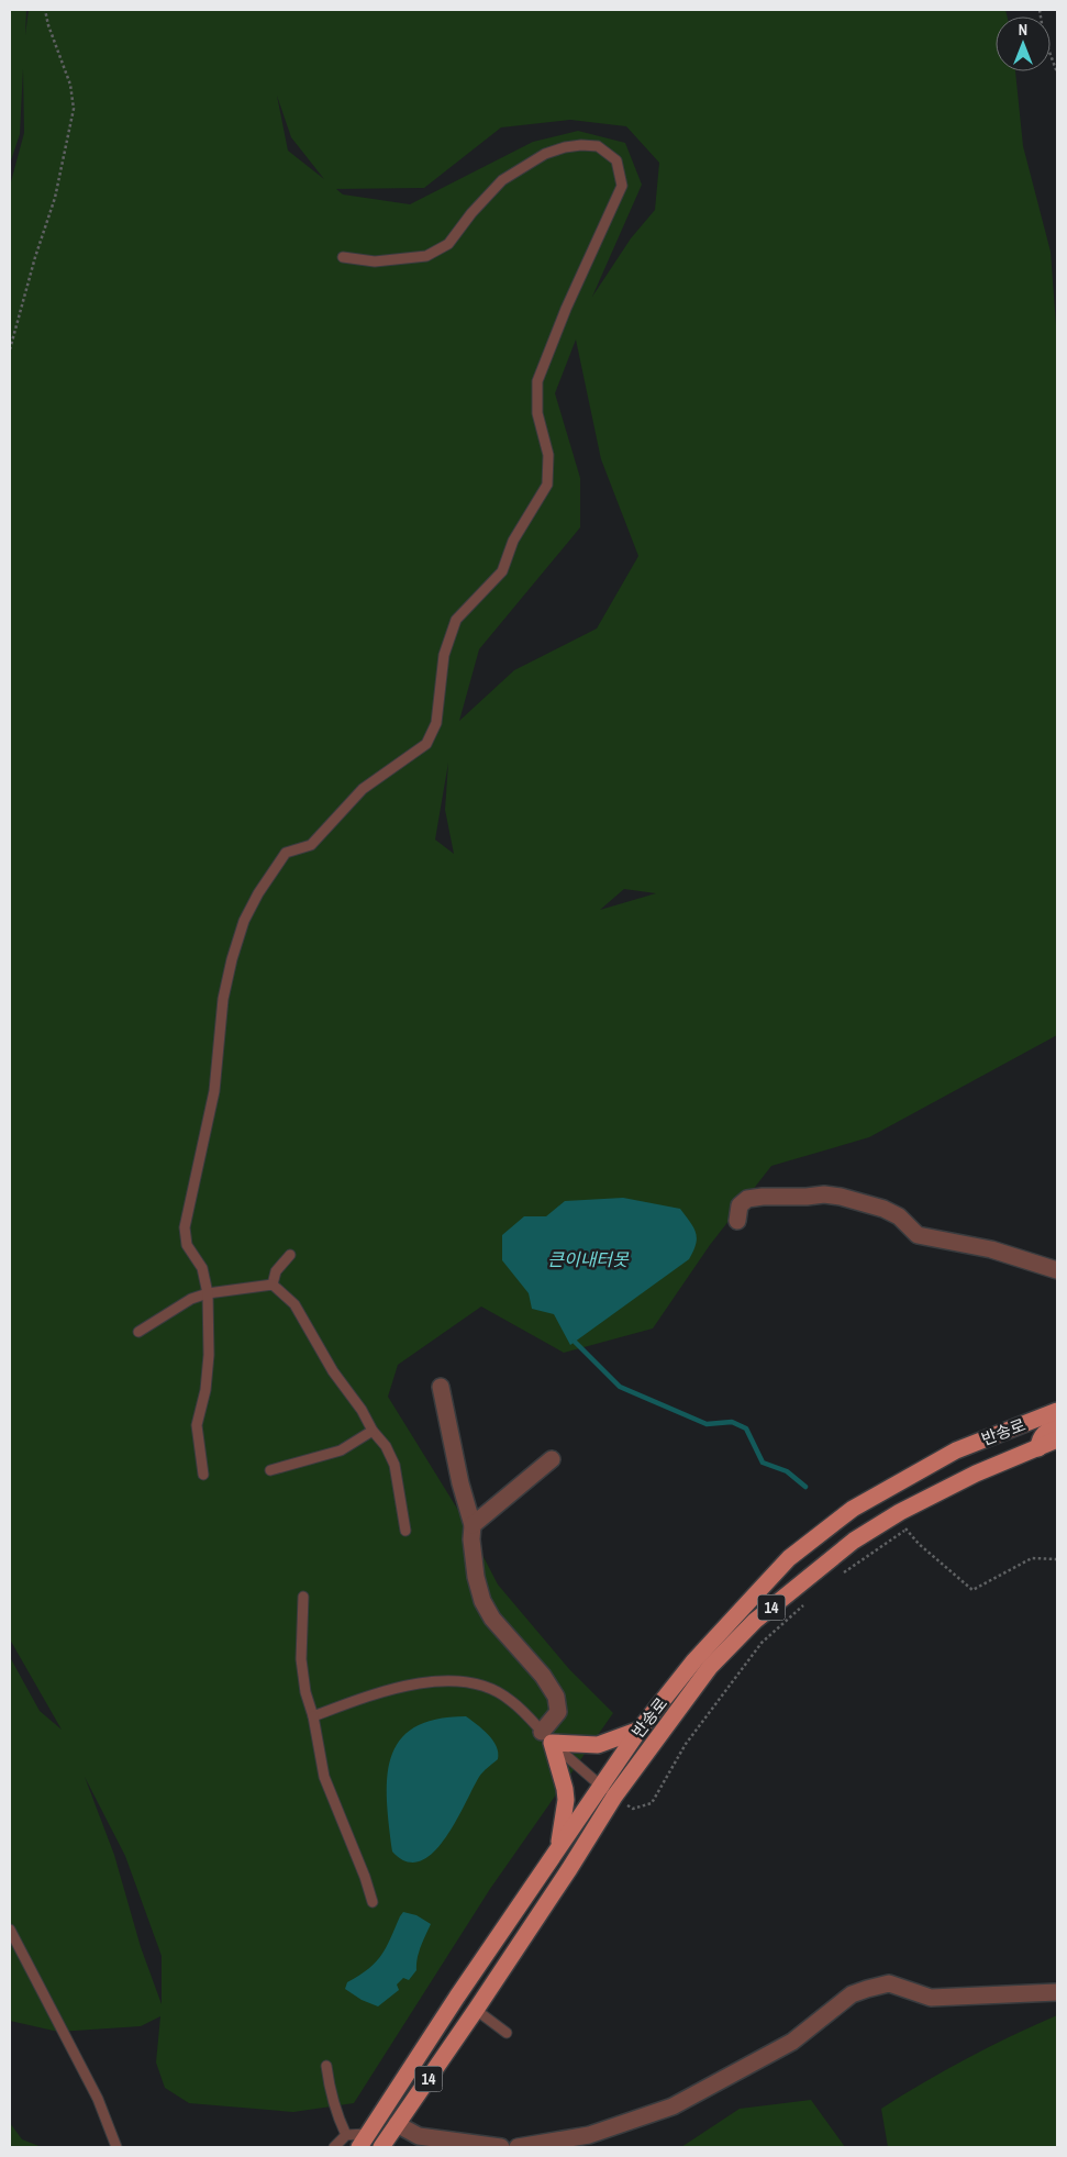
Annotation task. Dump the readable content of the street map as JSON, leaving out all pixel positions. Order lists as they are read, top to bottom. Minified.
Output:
{"streets":{"main road":["반송로","14"]},"water":["큰이내터못"],"north":"top"}
